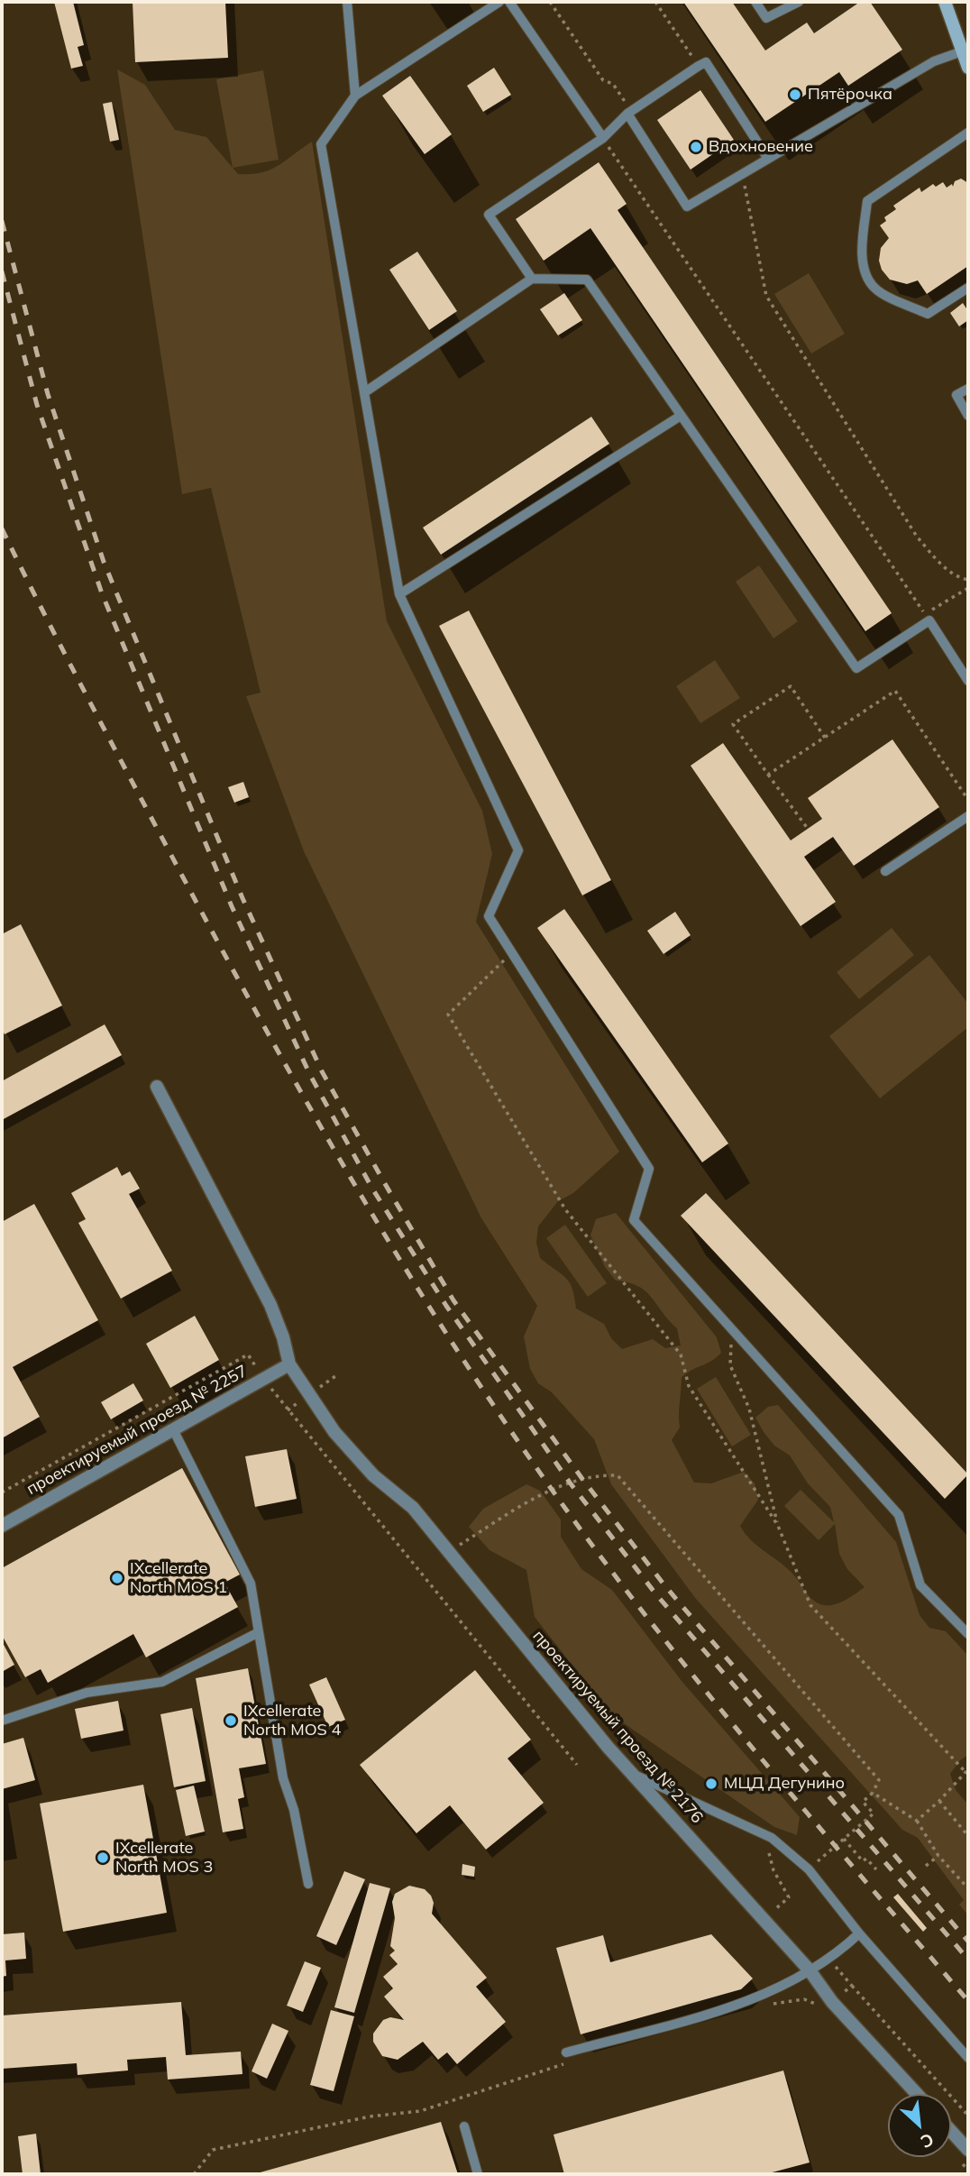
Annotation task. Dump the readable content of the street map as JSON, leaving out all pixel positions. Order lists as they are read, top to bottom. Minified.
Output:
{"streets":{"street":["проектируемый проезд № 2257","проектируемый проезд № 2176"]},"crossings":[["проектируемый проезд № 2257","проектируемый проезд № 2176"]],"places":["Пятёрочка","Вдохновение","IXcellerate North MOS 1","IXcellerate North MOS 4","МЦД Дегунино","IXcellerate North MOS 3"],"north":"bottom right"}
